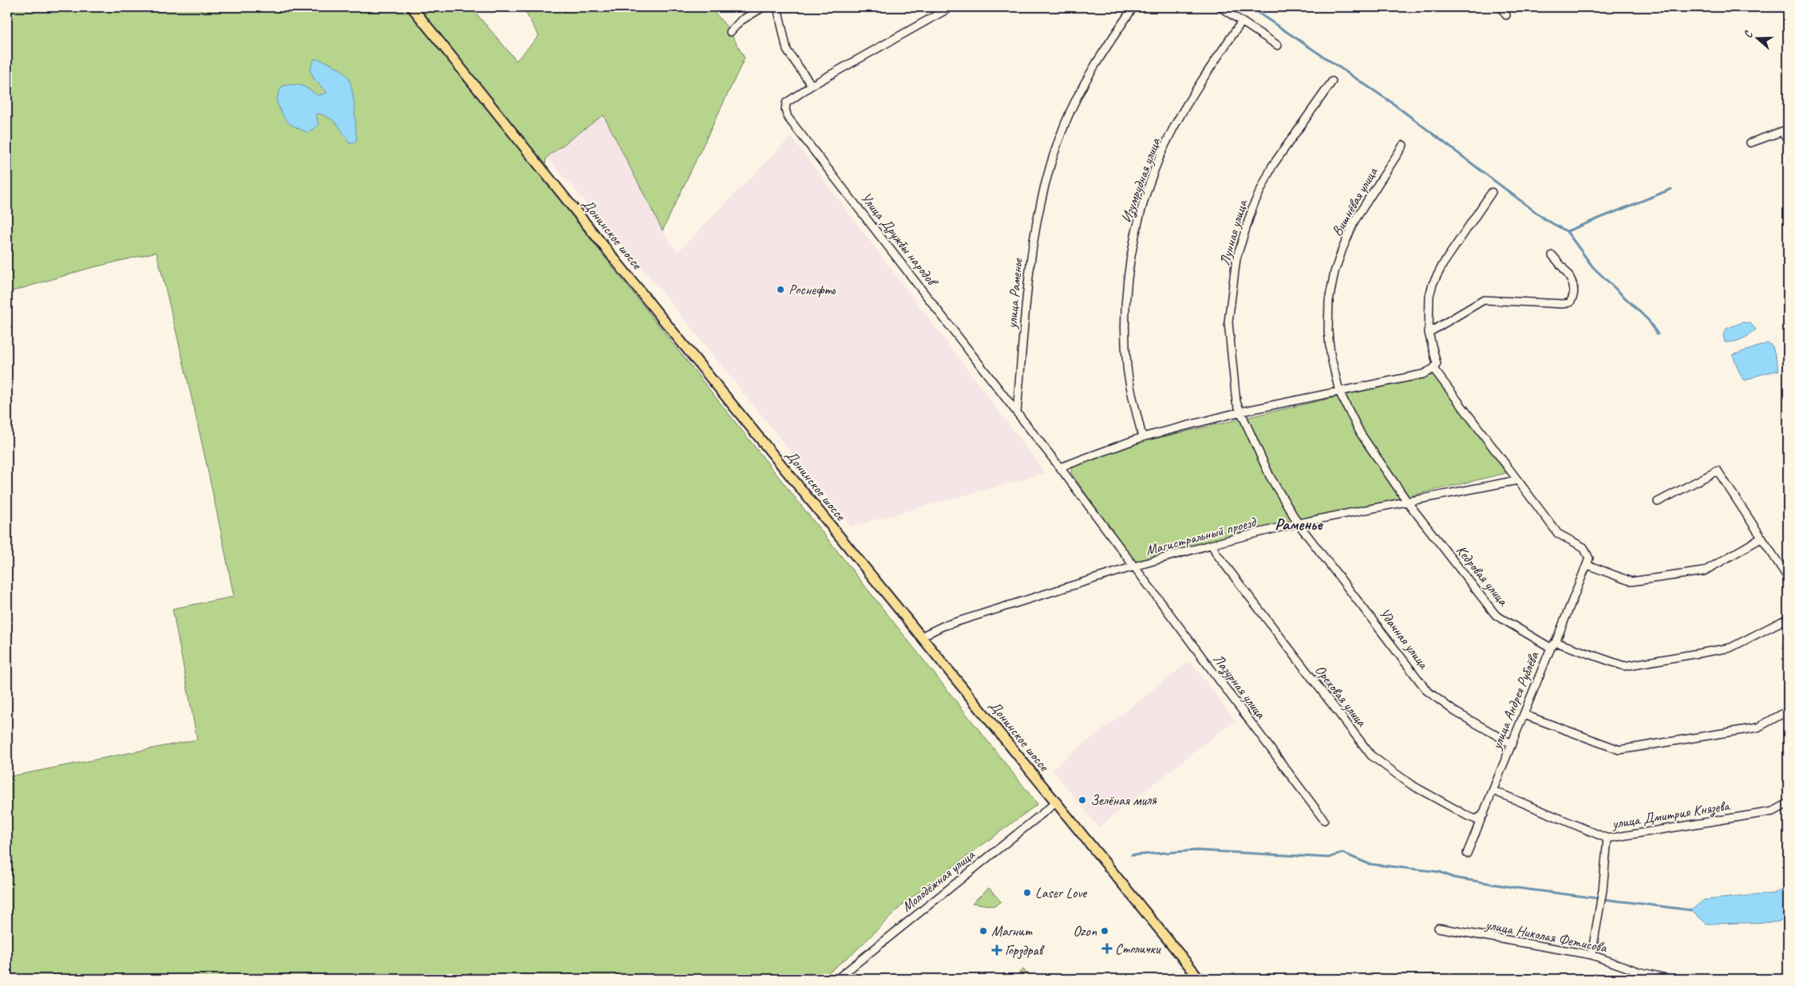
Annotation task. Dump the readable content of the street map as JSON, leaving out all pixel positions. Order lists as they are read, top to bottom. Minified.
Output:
{"streets":{"main road":["Донинское шоссе"],"street":["Изумрудная улица","Вишнёвая улица","Лунная улица","Улица Дружбы народов","улица Раменье","Магистральный проезд","Кедровая улица","Удачная улица","Лазурная улица","Ореховая улица","улица Андрея Рублёва","улица Дмитрия Князева","Молодёжная улица","улица Николая Фетисова"]},"crossings":[["Вишнёвая улица","Магистральный проезд"],["Вишнёвая улица","Кедровая улица"],["Лунная улица","Магистральный проезд"],["Лунная улица","Удачная улица"],["Донинское шоссе","Магистральный проезд"],["Донинское шоссе","Молодёжная улица"],["Улица Дружбы народов","улица Раменье"],["Магистральный проезд","Кедровая улица"],["Магистральный проезд","Удачная улица"],["Магистральный проезд","Лазурная улица"],["Магистральный проезд","Ореховая улица"],["Кедровая улица","улица Андрея Рублёва"],["Удачная улица","улица Андрея Рублёва"],["Ореховая улица","улица Андрея Рублёва"],["улица Андрея Рублёва","улица Дмитрия Князева"]],"districts":["Раменье"],"places":{"other":["Роснефть","Зелёная миля","Laser Love","Магнит","Ozon"],"health":["Столички","Горздрав"]},"north":"left"}
